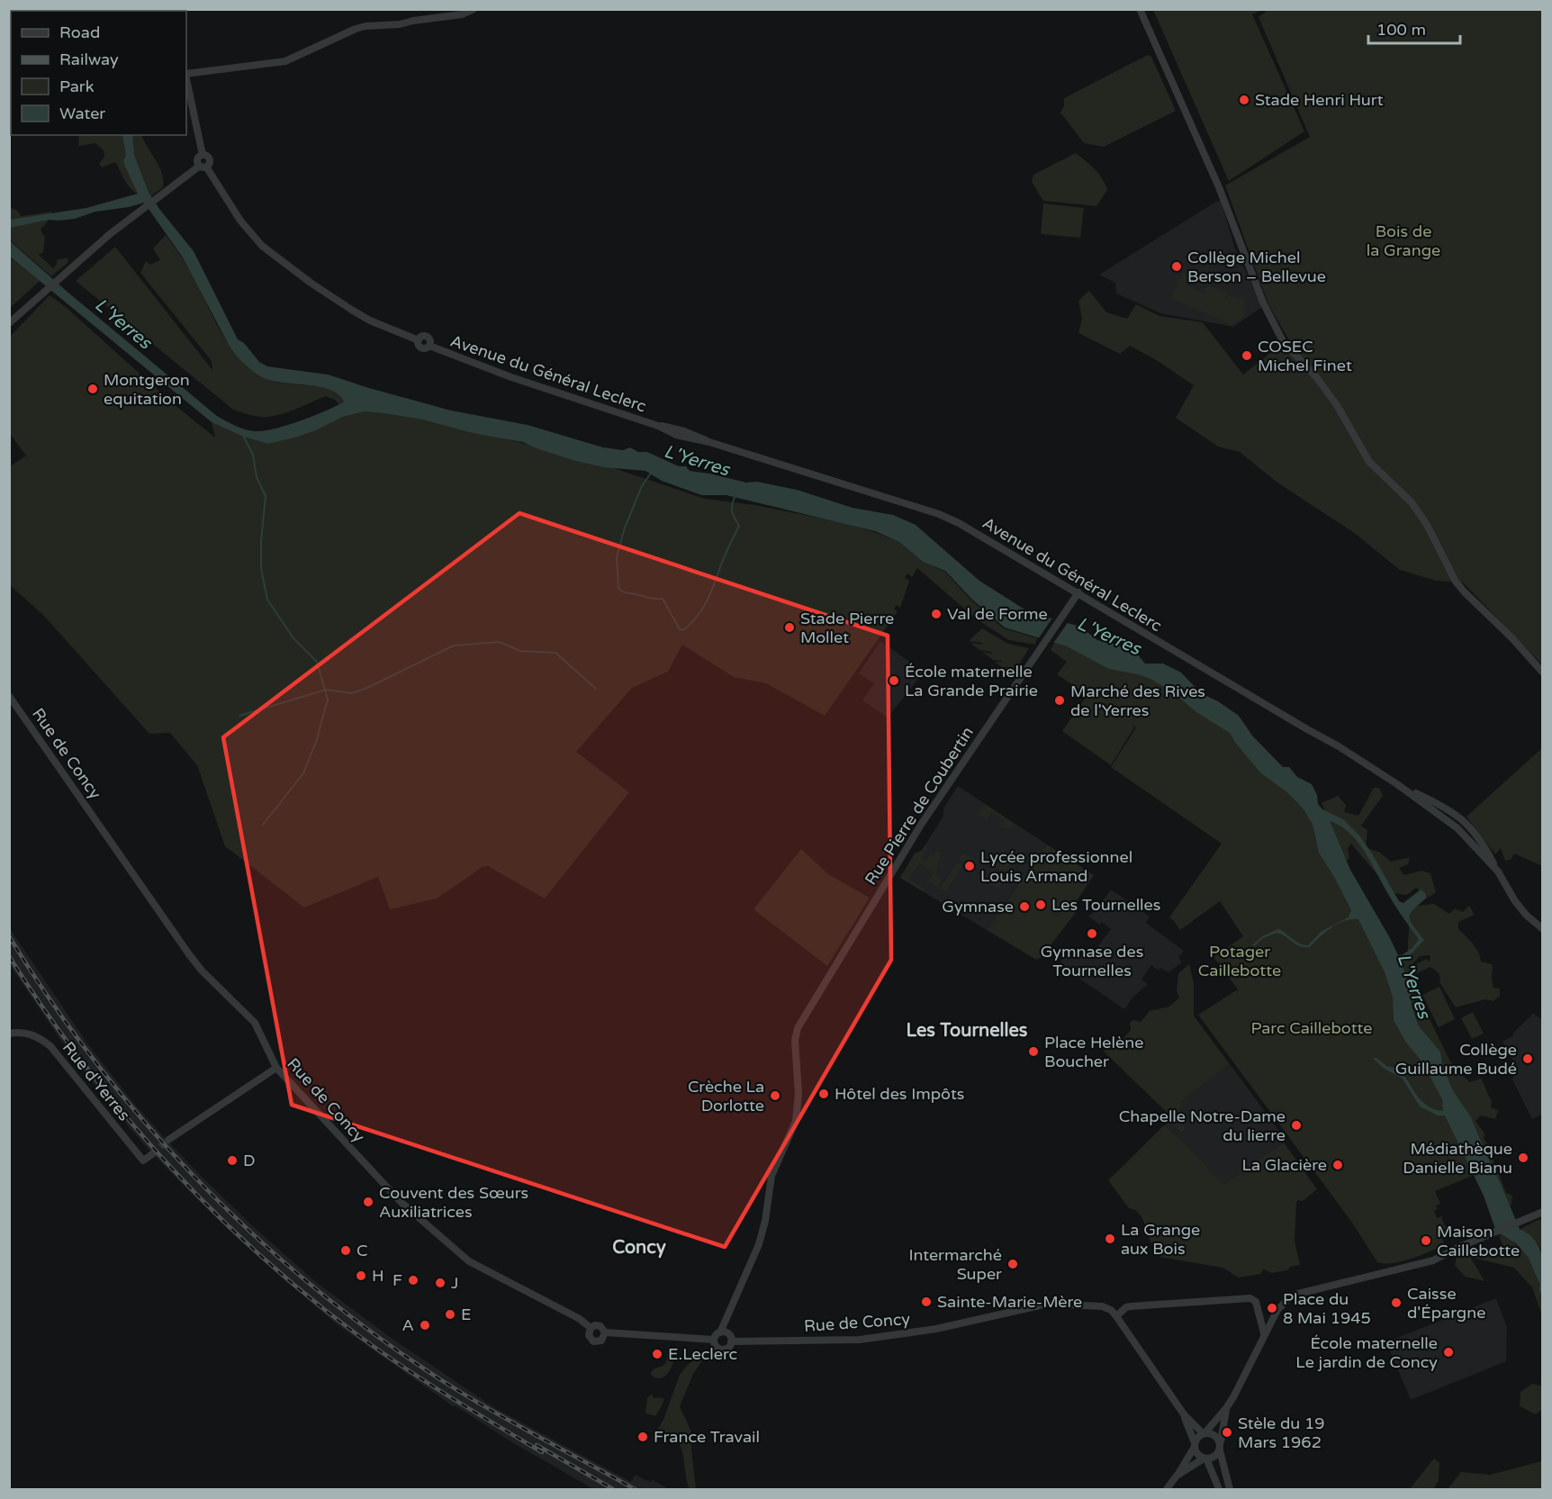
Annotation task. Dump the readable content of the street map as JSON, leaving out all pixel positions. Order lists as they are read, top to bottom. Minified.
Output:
{"streets":{"street":["Avenue du Général Leclerc","Rue de Concy","Rue Pierre de Coubertin","Rue d'Yerres"]},"crossings":[["Avenue du Général Leclerc","Rue Pierre de Coubertin"],["Rue de Concy","Rue Pierre de Coubertin"]],"districts":["Les Tournelles","Concy"],"water":["L'Yerres"],"parks":["Bois de la Grange","Potager Caillebotte","Parc Caillebotte"],"places":["Stade Henri Hurt","Collège Michel Berson – Bellevue","COSEC Michel Finet","Montgeron equitation","Val de Forme","Stade Pierre Mollet","École maternelle La Grande Prairie","Marché des Rives de l'Yerres","Lycée professionnel Louis Armand","Les Tournelles","Gymnase","Gymnase des Tournelles","Place Helène Boucher","Collège Guillaume Budé","Hôtel des Impôts","Crèche La Dorlotte","Chapelle Notre-Dame du lierre","Médiathèque Danielle Bianu","D","La Glacière","Couvent des Sœurs Auxiliatrices","La Grange aux Bois","Maison Caillebotte","C","Intermarché Super","H","F","J","Sainte-Marie-Mère","Caisse d'Épargne","Place du 8 Mai 1945","E","A","École maternelle Le jardin de Concy","E.Leclerc","Stèle du 19 Mars 1962","France Travail"],"legend":["Road","Railway","Park","Water"],"scale_bar":"100 m"}
